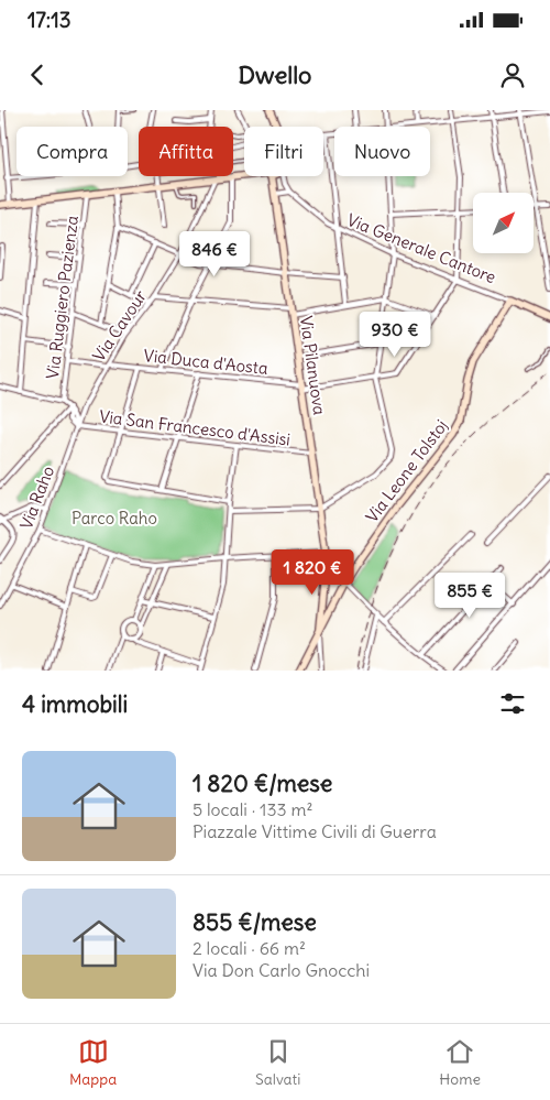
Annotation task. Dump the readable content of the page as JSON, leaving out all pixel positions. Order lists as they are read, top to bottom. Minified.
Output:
{"streets":{"street":["Via Generale Cantore","Via Ruggiero Pazienza","Via Cavour","Via Duca d'Aosta","Via Pilanuova","Via San Francesco d'Assisi","Via Leone Tolstoj","Via Raho"]},"crossings":[["Via Generale Cantore","Via Duca d'Aosta"],["Via Generale Cantore","Via Leone Tolstoj"],["Via Ruggiero Pazienza","Via Duca d'Aosta"],["Via Cavour","Via Duca d'Aosta"],["Via Cavour","Via San Francesco d'Assisi"],["Via Cavour","Via Raho"],["Via Duca d'Aosta","Via Pilanuova"],["Via Pilanuova","Via San Francesco d'Assisi"],["Via Pilanuova","Via Leone Tolstoj"],["Via San Francesco d'Assisi","Via Raho"]],"parks":["Parco Raho"],"north":"top right","page":{"status":"17:13","header":"Dwello","chip":["Compra","Affitta","Filtri","Nuovo"],"price":["846 €","930 €","1 820 €","855 €"],"heading":"4 immobili","list":[{"name":"1 820 €/mese","note":"5 locali · 133 m² · Piazzale Vittime Civili di Guerra"},{"name":"855 €/mese","note":"2 locali · 66 m² · Via Don Carlo Gnocchi"}],"tabs":["Mappa","Salvati","Home"]}}
